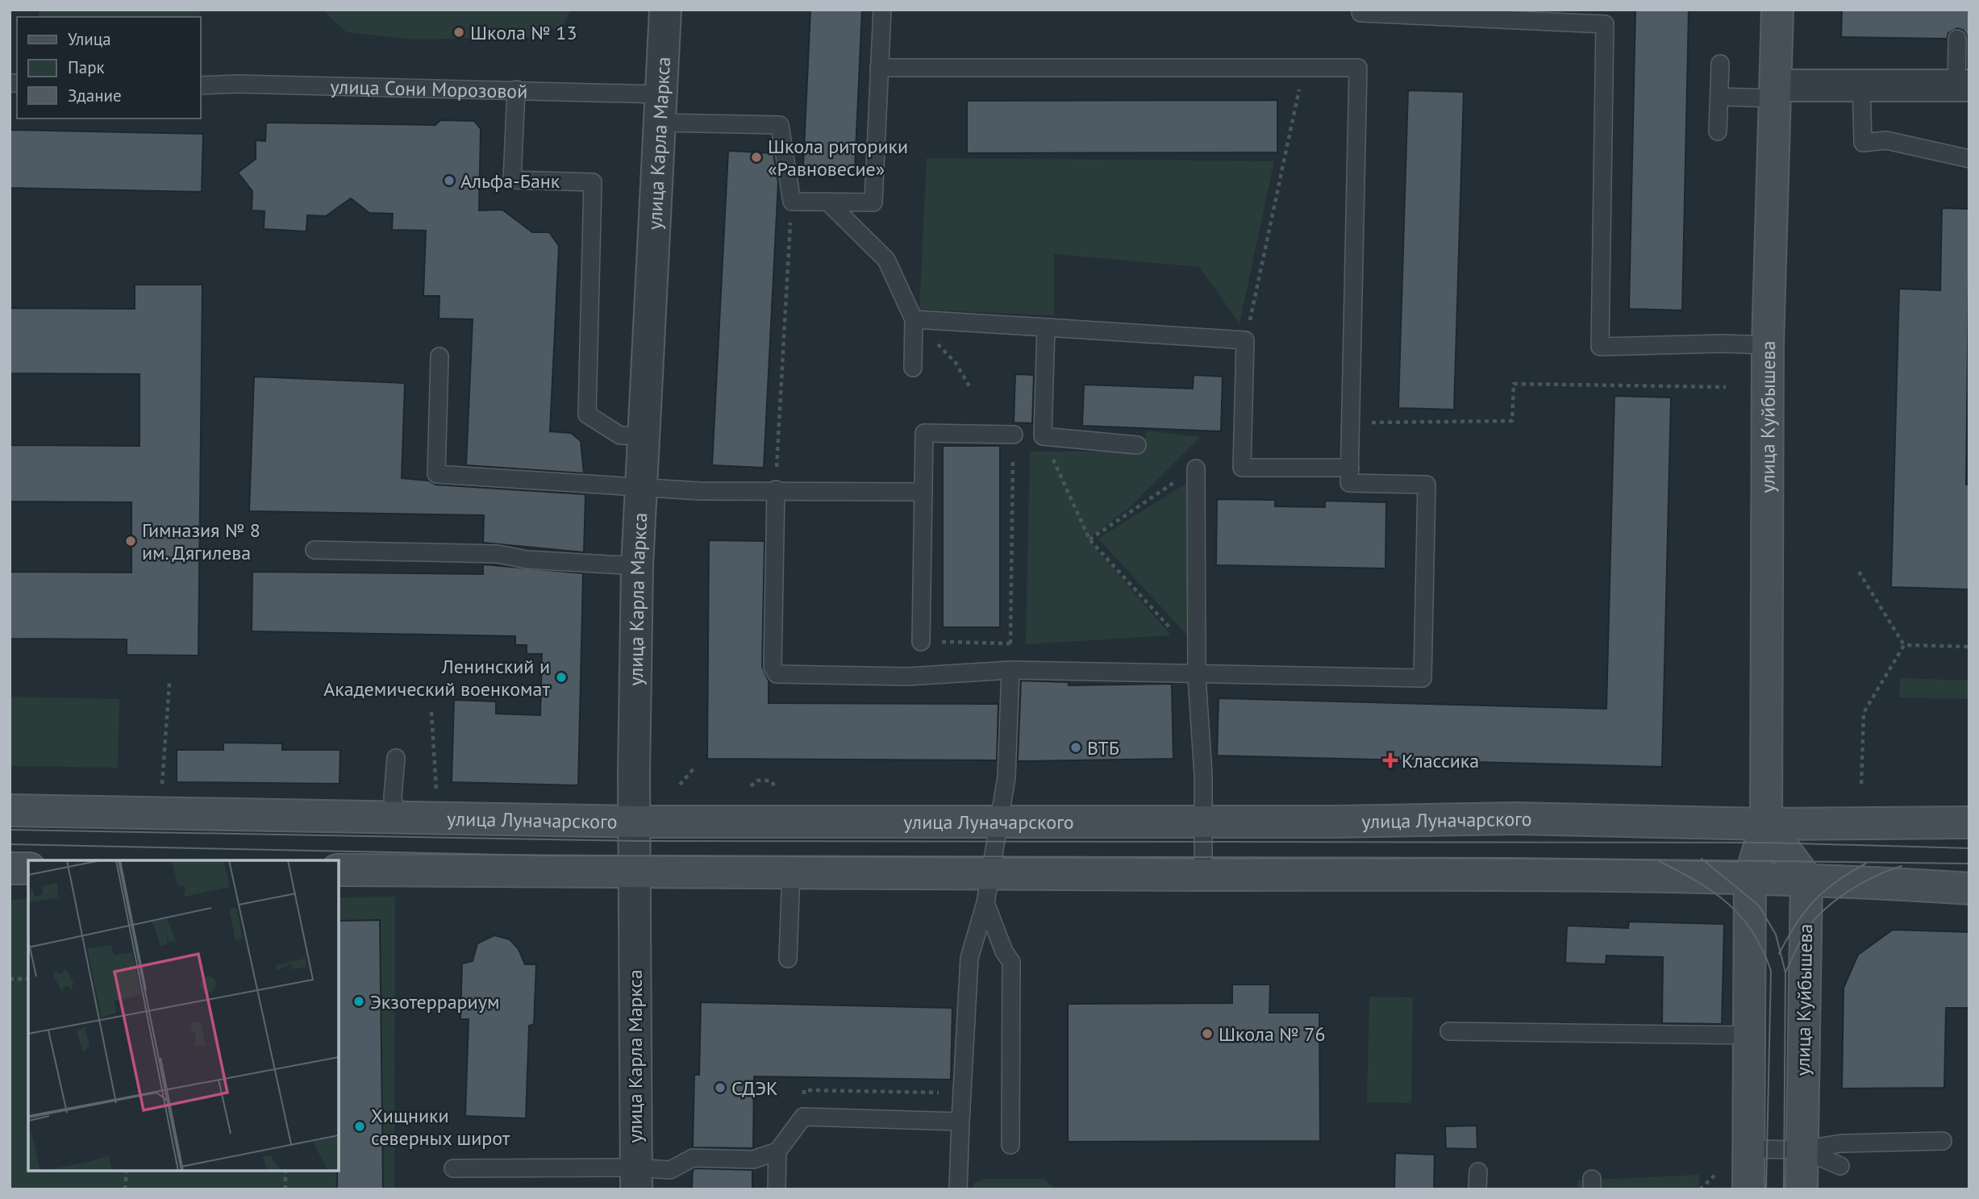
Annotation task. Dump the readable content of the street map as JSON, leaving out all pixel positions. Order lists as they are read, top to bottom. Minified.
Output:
{"streets":{"main road":["улица Куйбышева","улица Луначарского"],"street":["улица Карла Маркса"],"lane":["улица Сони Морозовой"]},"crossings":[["улица Сони Морозовой","улица Карла Маркса"],["улица Карла Маркса","улица Луначарского"],["улица Куйбышева","улица Луначарского"]],"places":{"other":["Школа № 13","Школа риторики «Равновесие»","Альфа-Банк","Гимназия № 8 им. Дягилева","Ленинский и Академический военкомат","ВТБ","Экзотеррариум","Школа № 76","СДЭК","Хищники северных широт"],"health":["Классика"]},"legend":["Улица","Парк","Здание"]}
